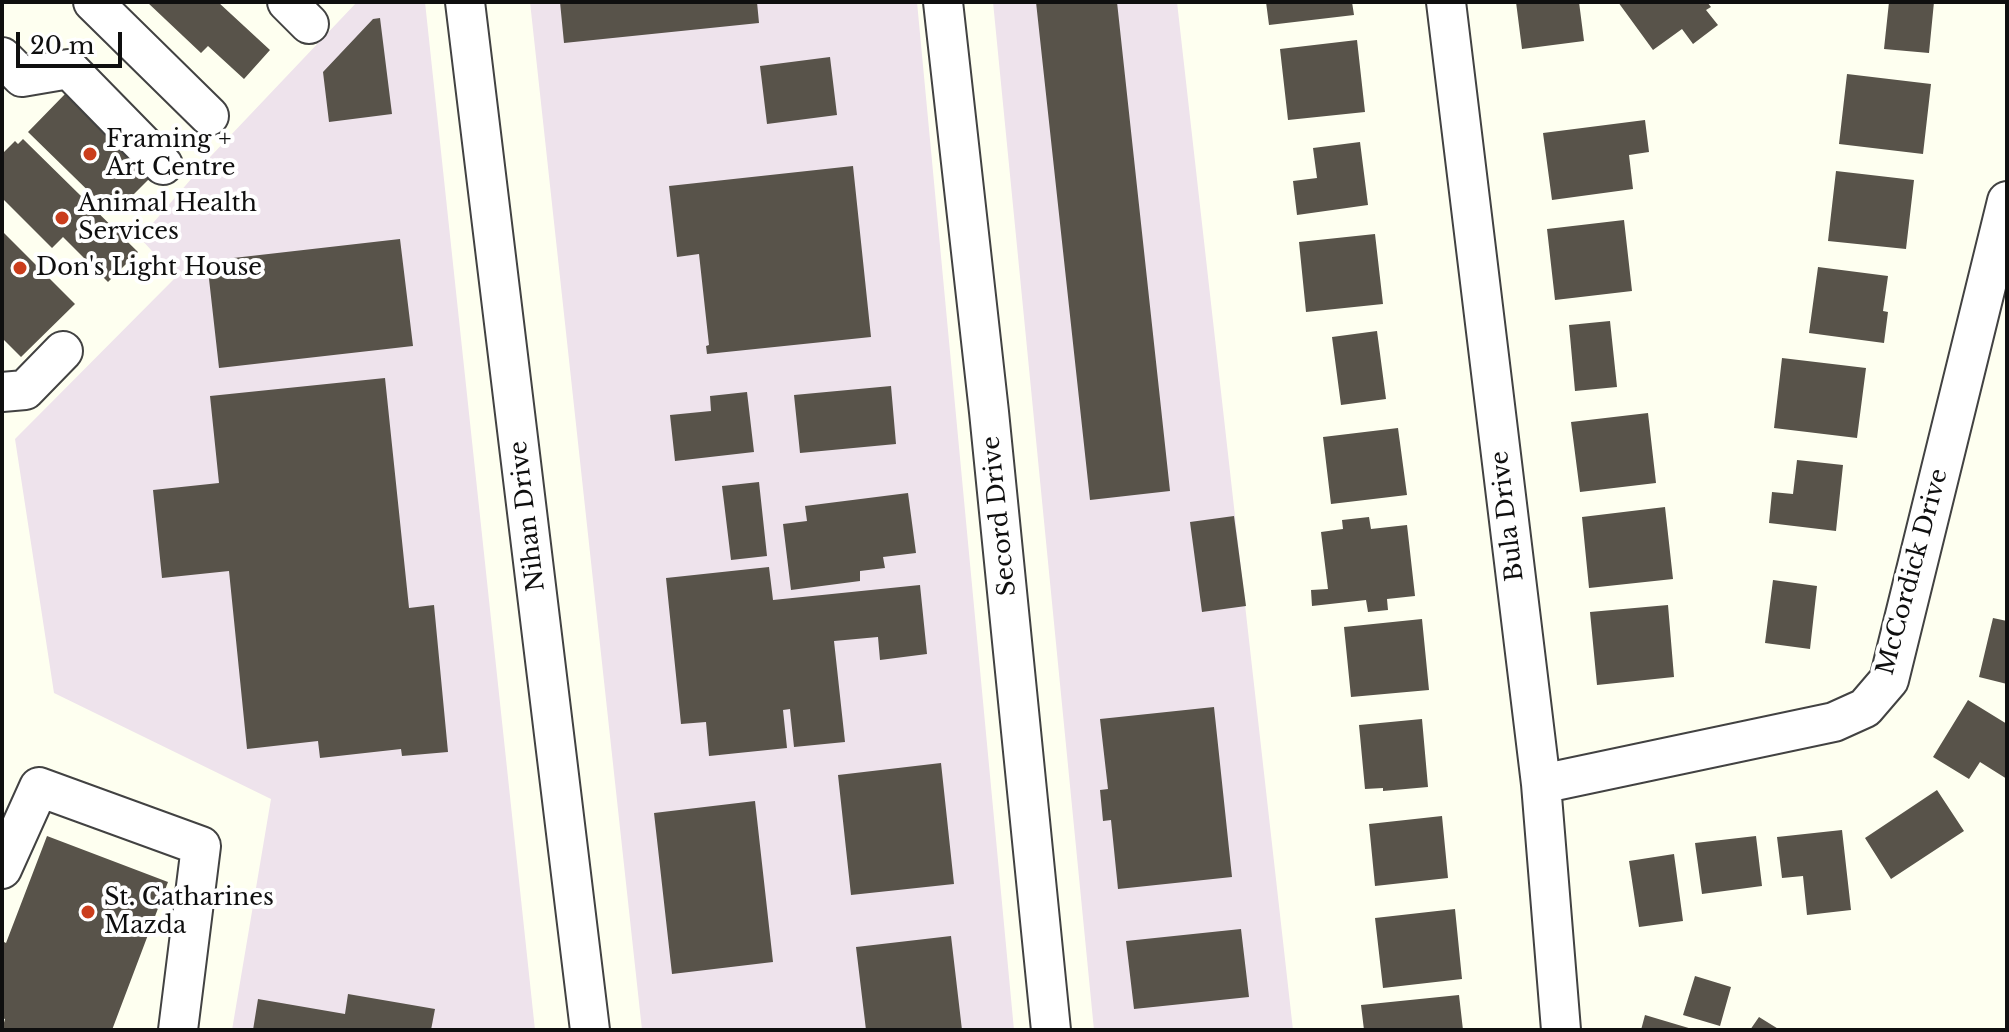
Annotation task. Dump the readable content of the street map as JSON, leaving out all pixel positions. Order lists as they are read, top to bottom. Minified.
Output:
{"streets":{"street":["Nihan Drive","Secord Drive","Bula Drive","McCordick Drive"]},"crossings":[["Bula Drive","McCordick Drive"]],"places":["Framing + Art Centre","Animal Health Services","Don's Light House","St. Catharines Mazda"],"scale_bar":"20 m"}
